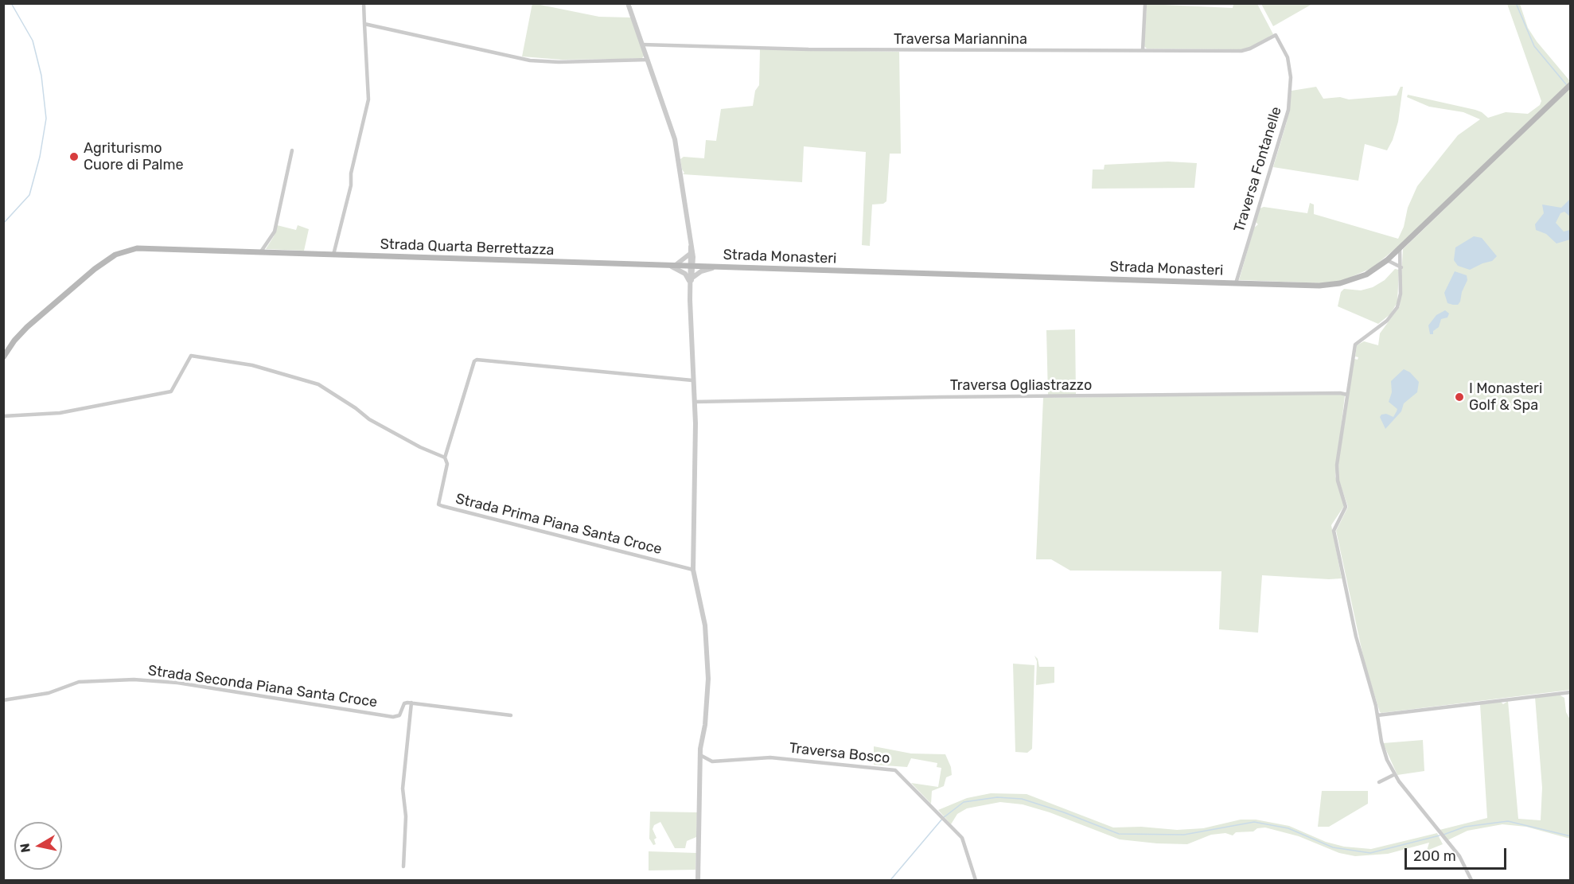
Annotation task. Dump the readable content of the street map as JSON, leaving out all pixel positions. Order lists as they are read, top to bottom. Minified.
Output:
{"streets":{"main road":["Strada Quarta Berrettazza","Strada Monasteri"],"street":["Traversa Mariannina","Traversa Fontanelle","Traversa Ogliastrazzo","Strada Prima Piana Santa Croce","Strada Seconda Piana Santa Croce","Traversa Bosco"]},"crossings":[["Traversa Mariannina","Traversa Fontanelle"],["Traversa Fontanelle","Strada Monasteri"],["Strada Quarta Berrettazza","Strada Monasteri"]],"places":["Agriturismo Cuore di Palme","I Monasteri Golf & Spa"],"scale_bar":"200 m","north":"left"}
